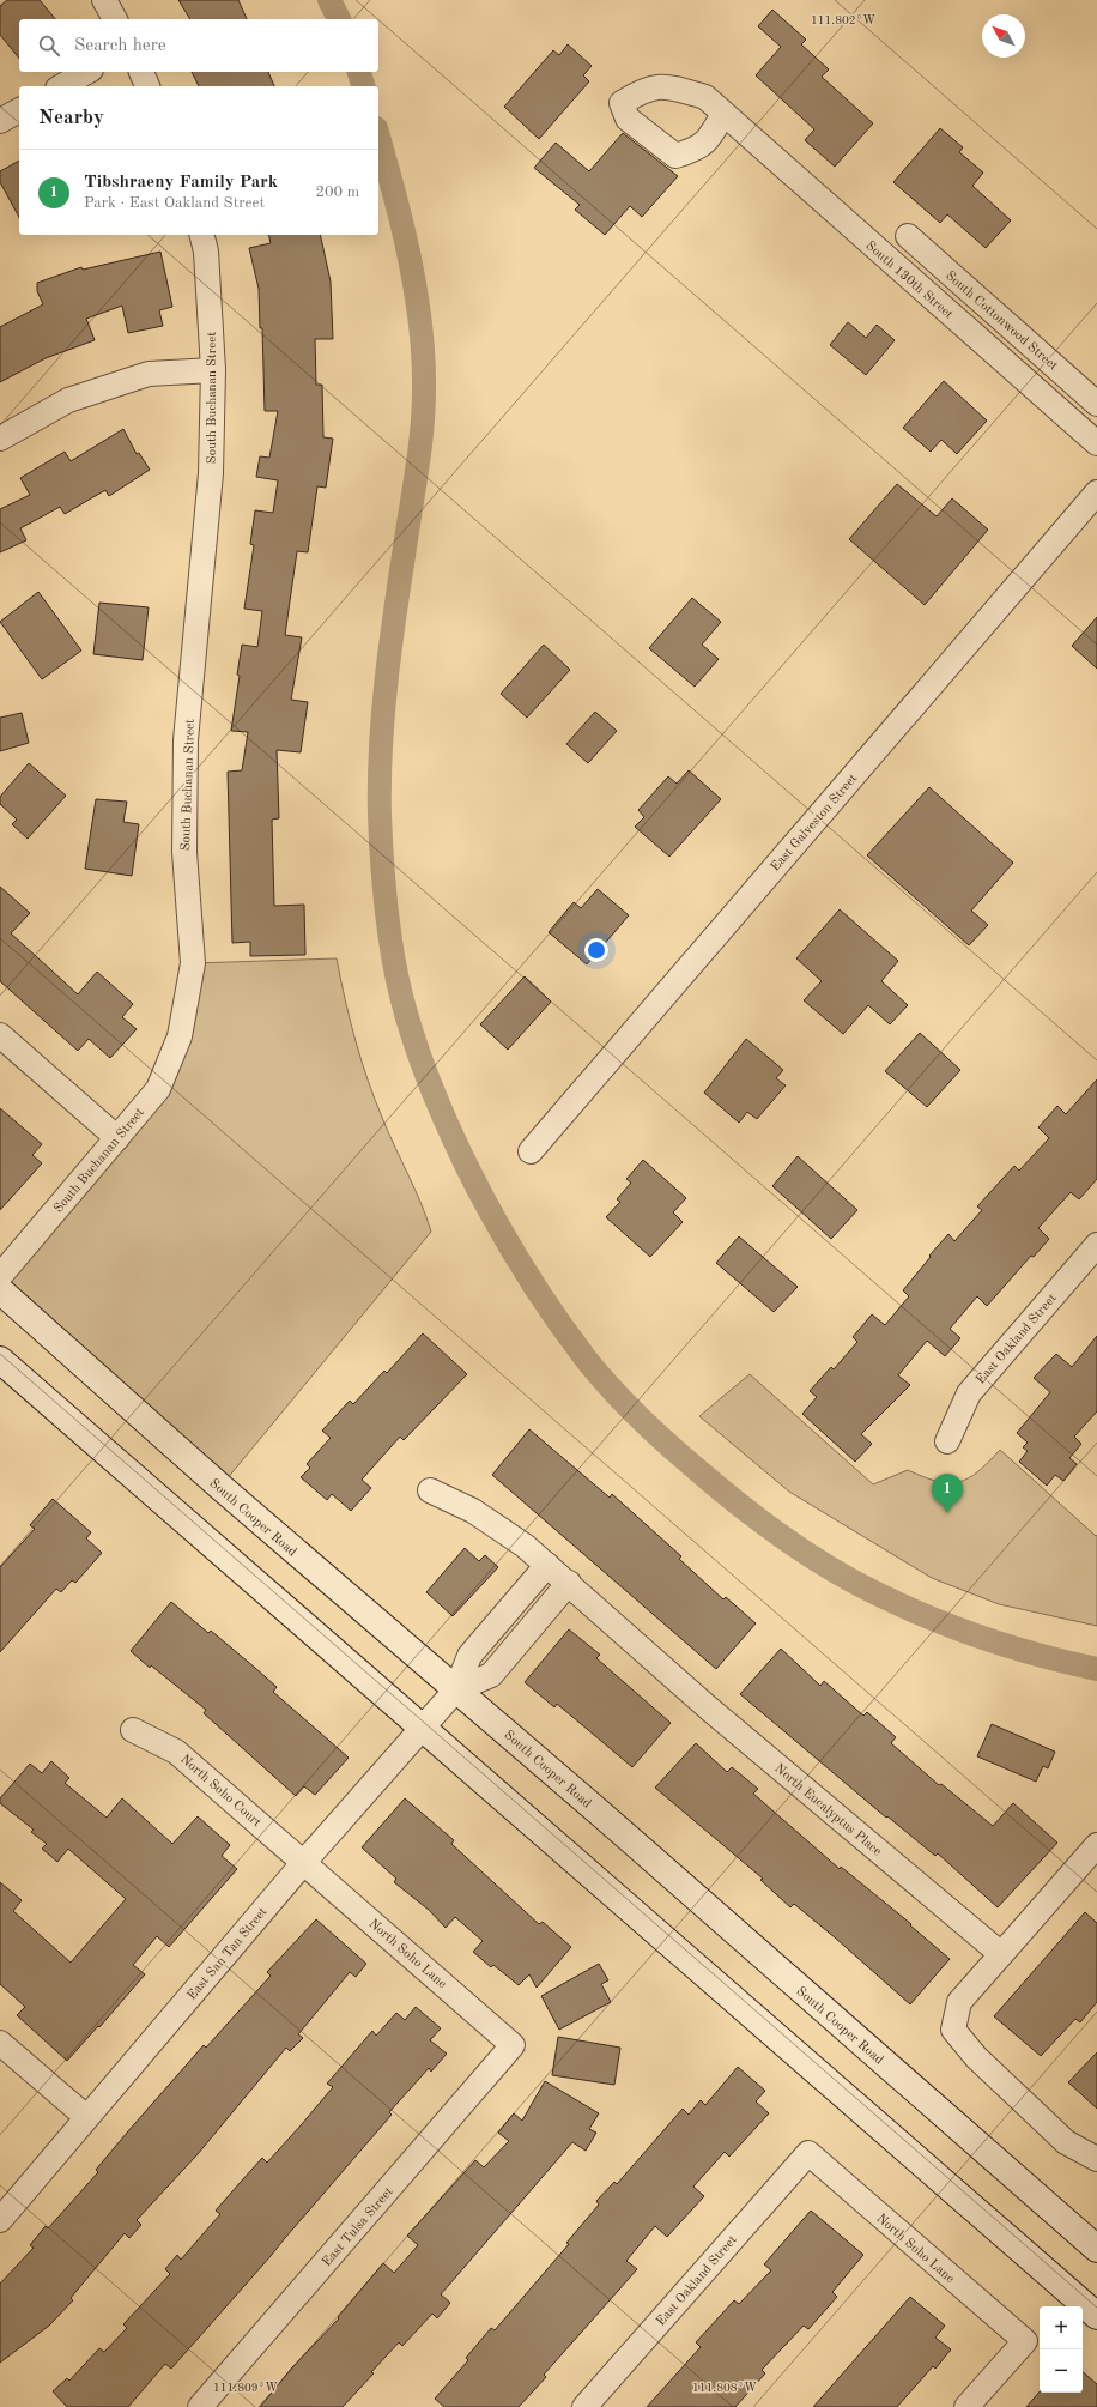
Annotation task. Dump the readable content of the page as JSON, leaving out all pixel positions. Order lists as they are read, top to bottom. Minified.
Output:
{"streets":{"main road":["South Cooper Road"],"street":["South 130th Street","South Cottonwood Street","South Buchanan Street","East Galveston Street","East Oakland Street","North Soho Court","North Eucalyptus Place","East San Tan Street","North Soho Lane","East Tulsa Street"]},"crossings":[["East Oakland Street","North Soho Lane"],["South Cooper Road","East San Tan Street"],["North Soho Court","East San Tan Street"],["North Soho Court","North Soho Lane"],["North Eucalyptus Place","East San Tan Street"],["East San Tan Street","North Soho Lane"],["North Soho Lane","East Tulsa Street"]],"north":"top left","page":{"search":"Search here","heading":"Nearby","list":[{"mark":"1","name":"Tibshraeny Family Park","note":"Park · East Oakland Street","value":"200 m"}],"pins":"1","map_buttons":["+","−"]},"coordinates":["111.802°W","111.809°W","111.808°W"]}
